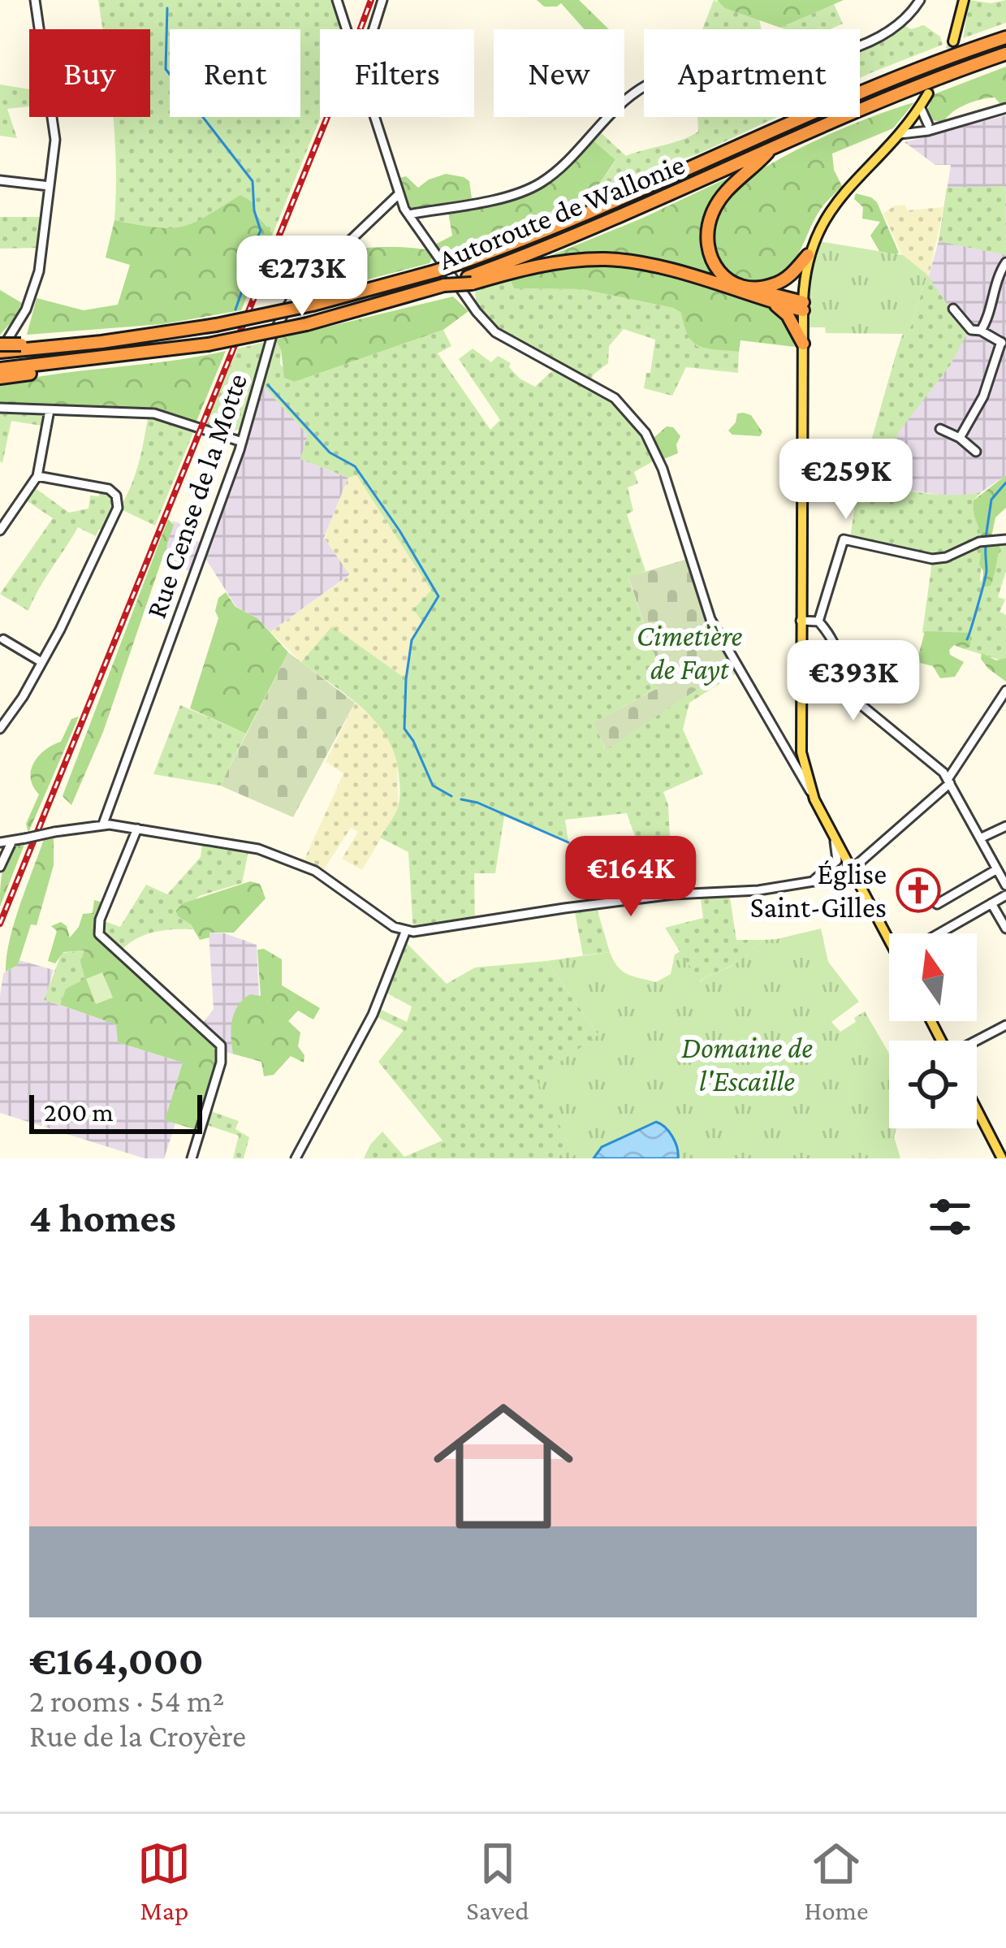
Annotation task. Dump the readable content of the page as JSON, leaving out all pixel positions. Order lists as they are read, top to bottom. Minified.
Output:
{"streets":{"highway":["Autoroute de Wallonie"],"street":["Rue Cense de la Motte"]},"parks":["Cimetière de Fayt","Domaine de l'Escaille"],"places":{"church":["Église Saint-Gilles"]},"scale_bar":"200 m","north":"top","page":{"chip":["Buy","Rent","Filters","New","Apartment"],"price":["€273K","€259K","€393K","€164K"],"scale":"200 m","heading":"4 homes","list":[{"name":"€164,000","note":"2 rooms · 54 m² · Rue de la Croyère"}],"tabs":["Map","Saved","Home"]}}
